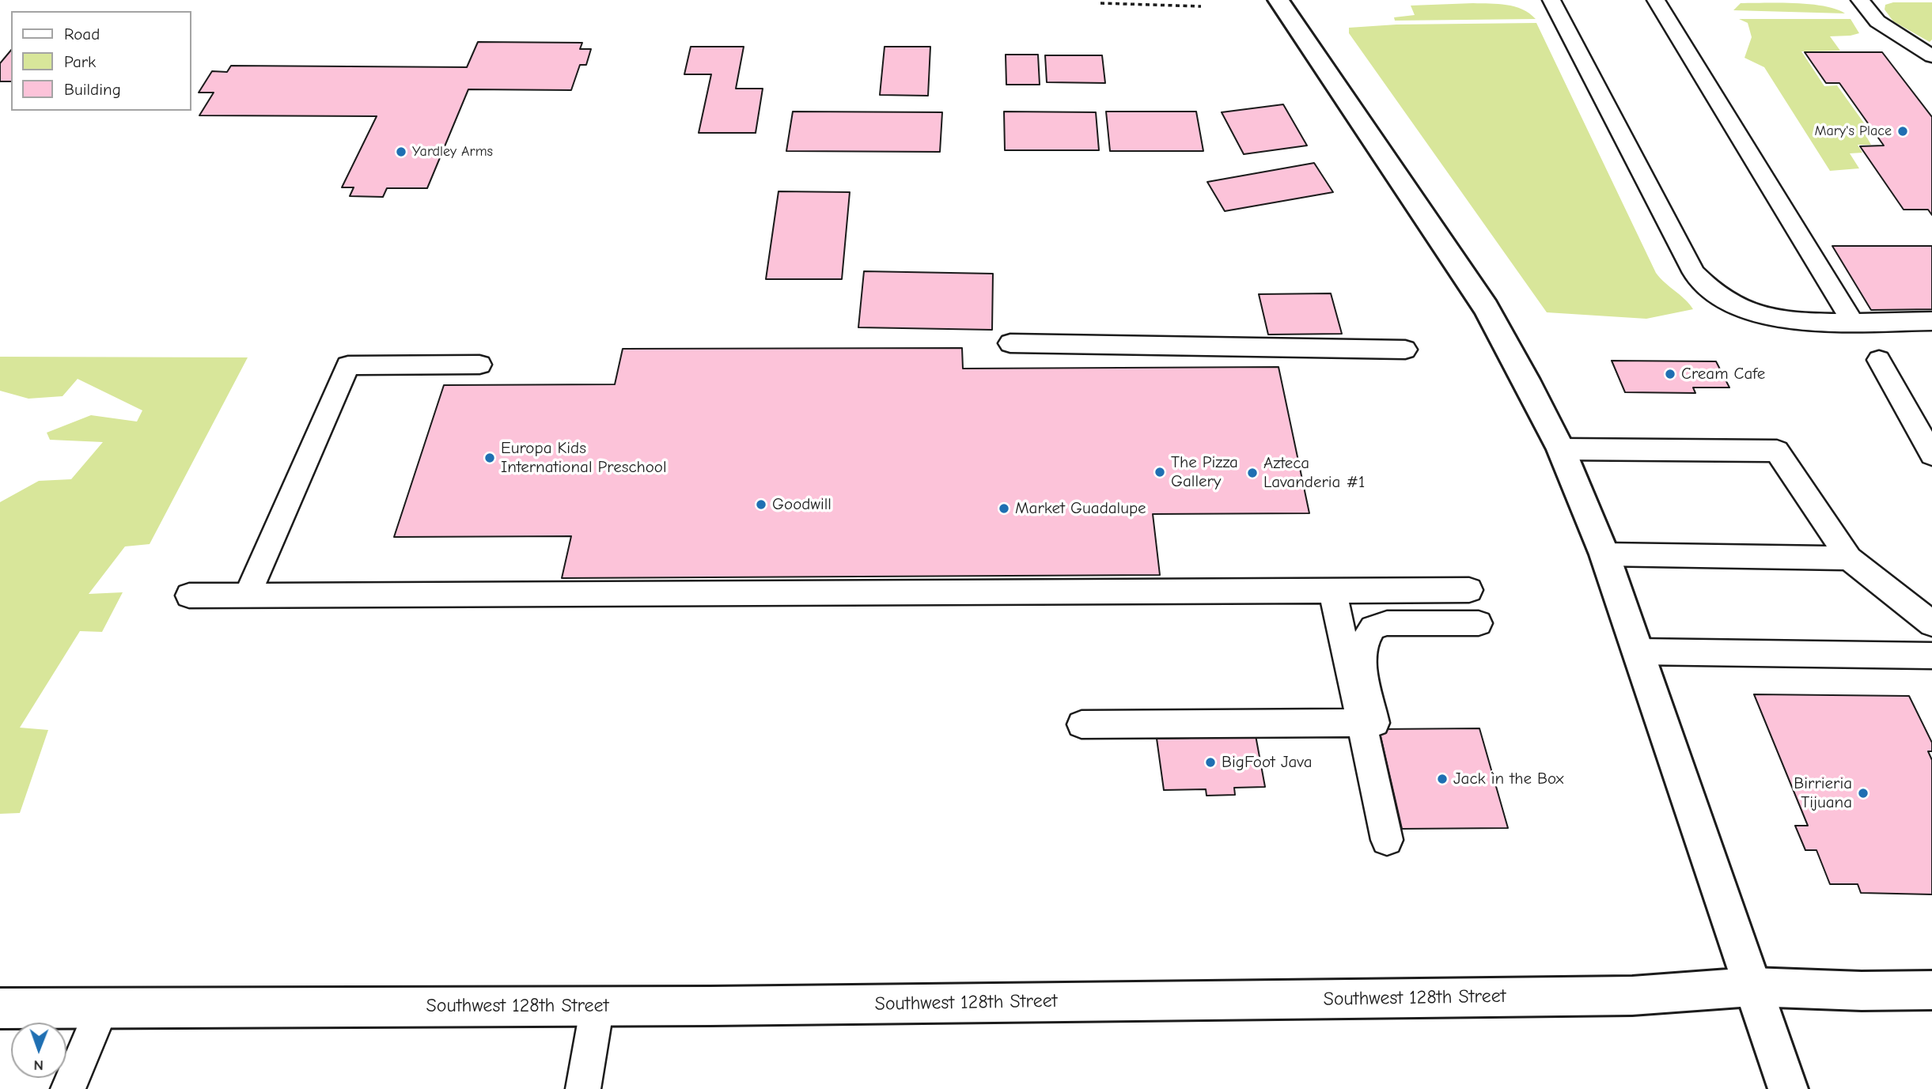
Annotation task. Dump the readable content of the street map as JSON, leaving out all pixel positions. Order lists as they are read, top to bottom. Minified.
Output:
{"streets":{"main road":["Southwest 128th Street"]},"places":["Mary's Place","Yardley Arms","Cream Cafe","Europa Kids International Preschool","The Pizza Gallery","Azteca Lavanderia #1","Goodwill","Market Guadalupe","BigFoot Java","Jack in the Box","Birrieria Tijuana"],"legend":["Road","Park","Building"],"north":"bottom"}
